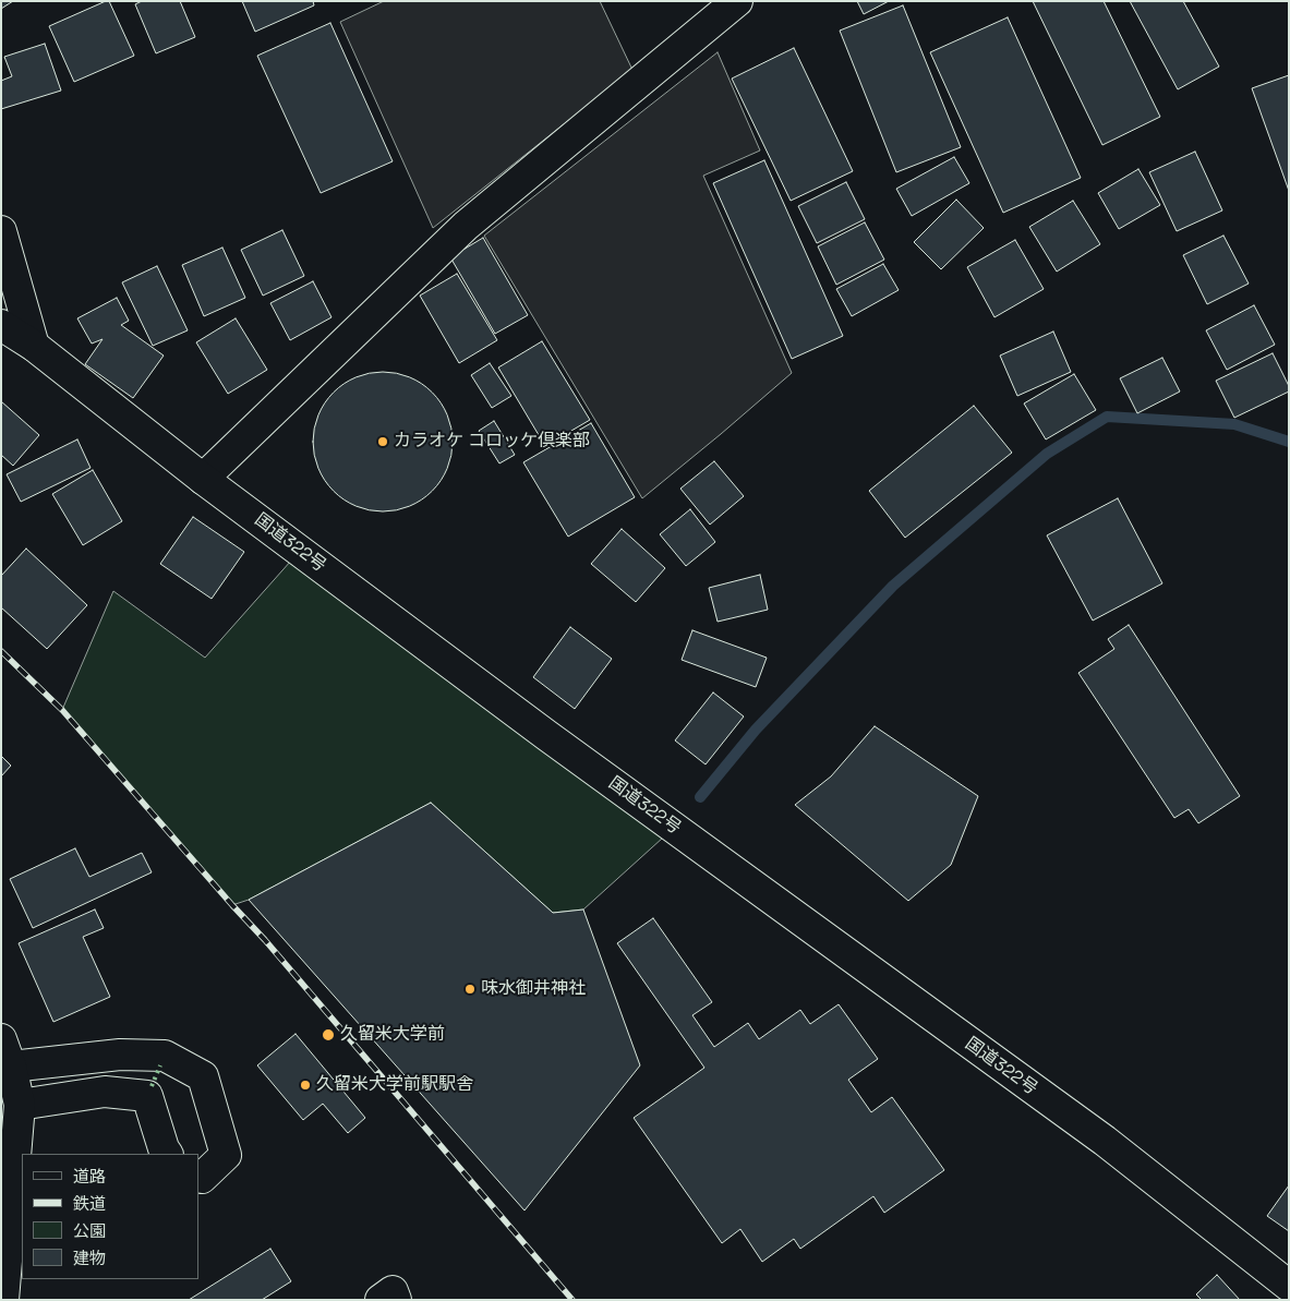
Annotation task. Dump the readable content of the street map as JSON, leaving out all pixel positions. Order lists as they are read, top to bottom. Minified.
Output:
{"streets":{"main road":["国道322号"]},"places":["カラオケ コロッケ倶楽部","味水御井神社","久留米大学前","久留米大学前駅駅舎"],"legend":["道路","鉄道","公園","建物"]}
